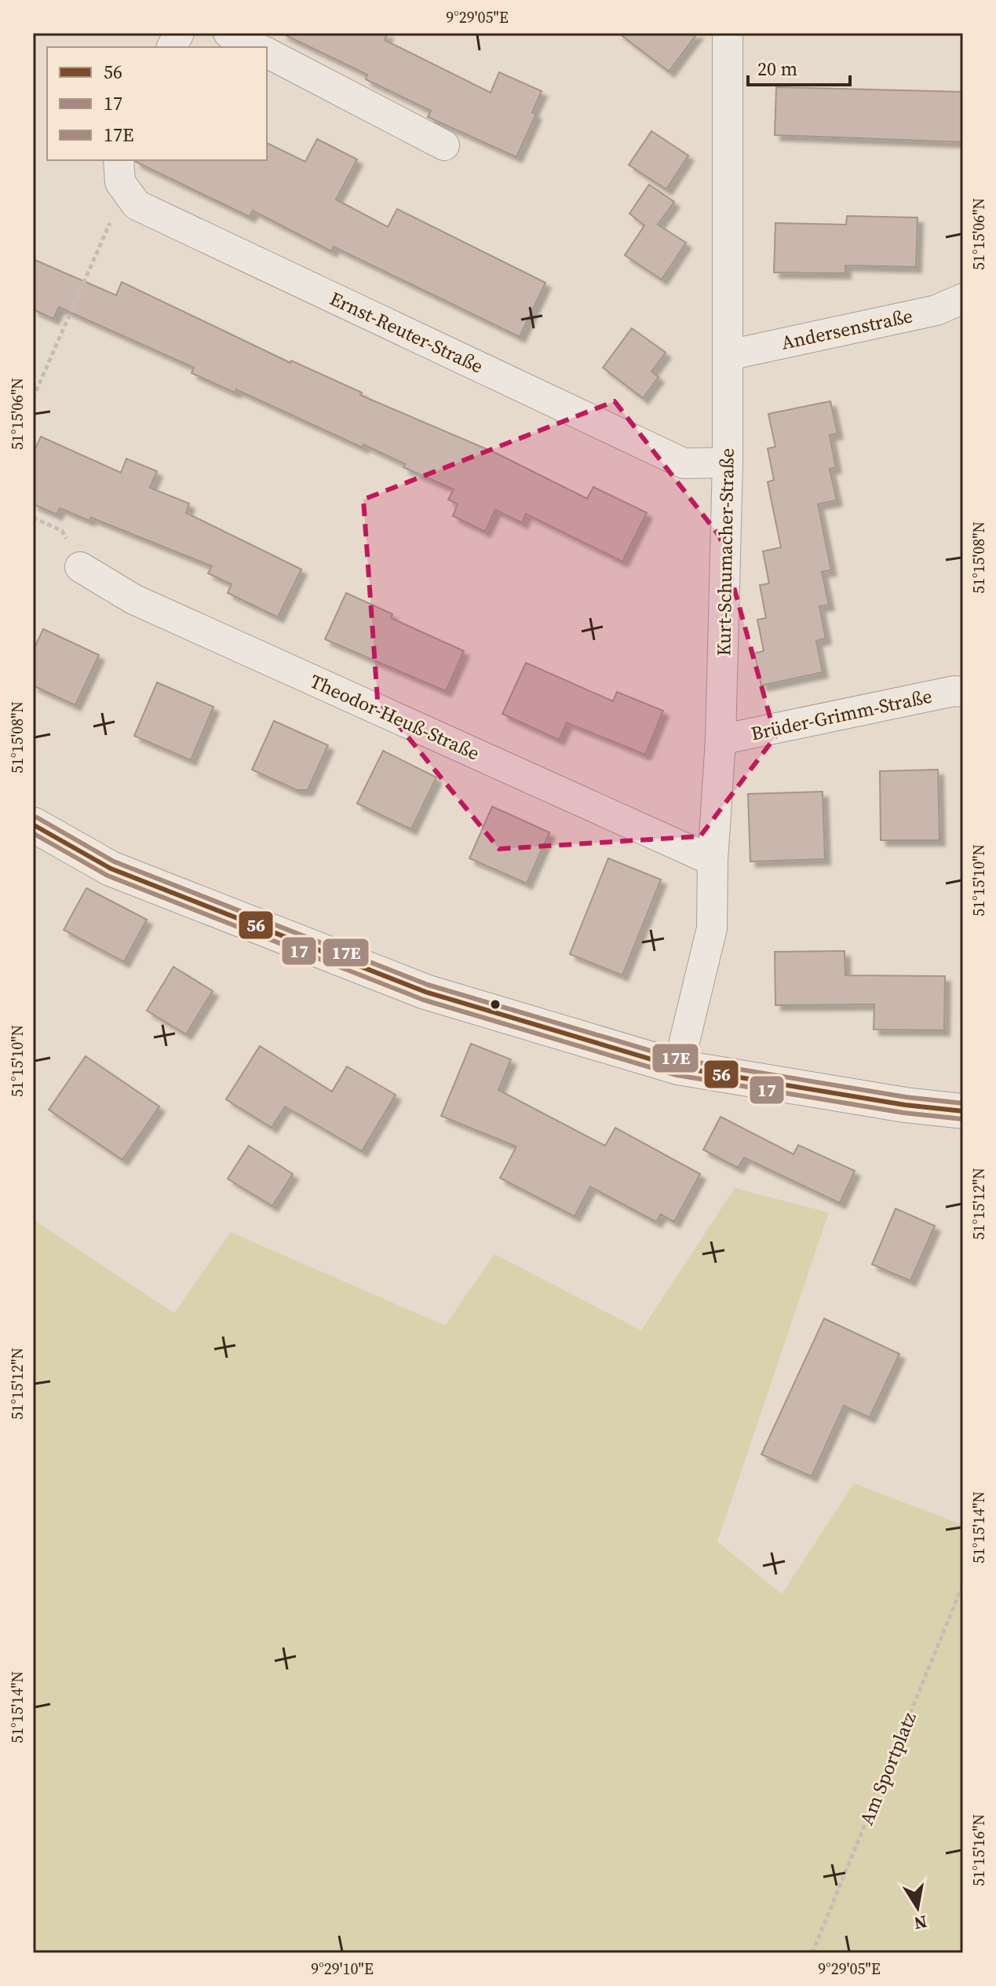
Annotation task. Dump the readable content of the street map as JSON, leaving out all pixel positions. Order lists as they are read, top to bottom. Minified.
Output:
{"streets":{"street":["Andersenstraße","Ernst-Reuter-Straße","Kurt-Schumacher-Straße","Brüder-Grimm-Straße","Theodor-Heuß-Straße"],"path":["Am Sportplatz"]},"crossings":[["Andersenstraße","Kurt-Schumacher-Straße"],["Ernst-Reuter-Straße","Kurt-Schumacher-Straße"],["Kurt-Schumacher-Straße","Brüder-Grimm-Straße"],["Kurt-Schumacher-Straße","Theodor-Heuß-Straße"]],"lines":["transit line 17E","transit line 56","transit line 17"],"legend":["56","17","17E"],"scale_bar":"20 m","north":"bottom","coordinates":["9°29'05\"E","51°15'06\"N","51°15'08\"N","51°15'10\"N","51°15'12\"N","51°15'14\"N","51°15'16\"N","9°29'10\"E"]}
